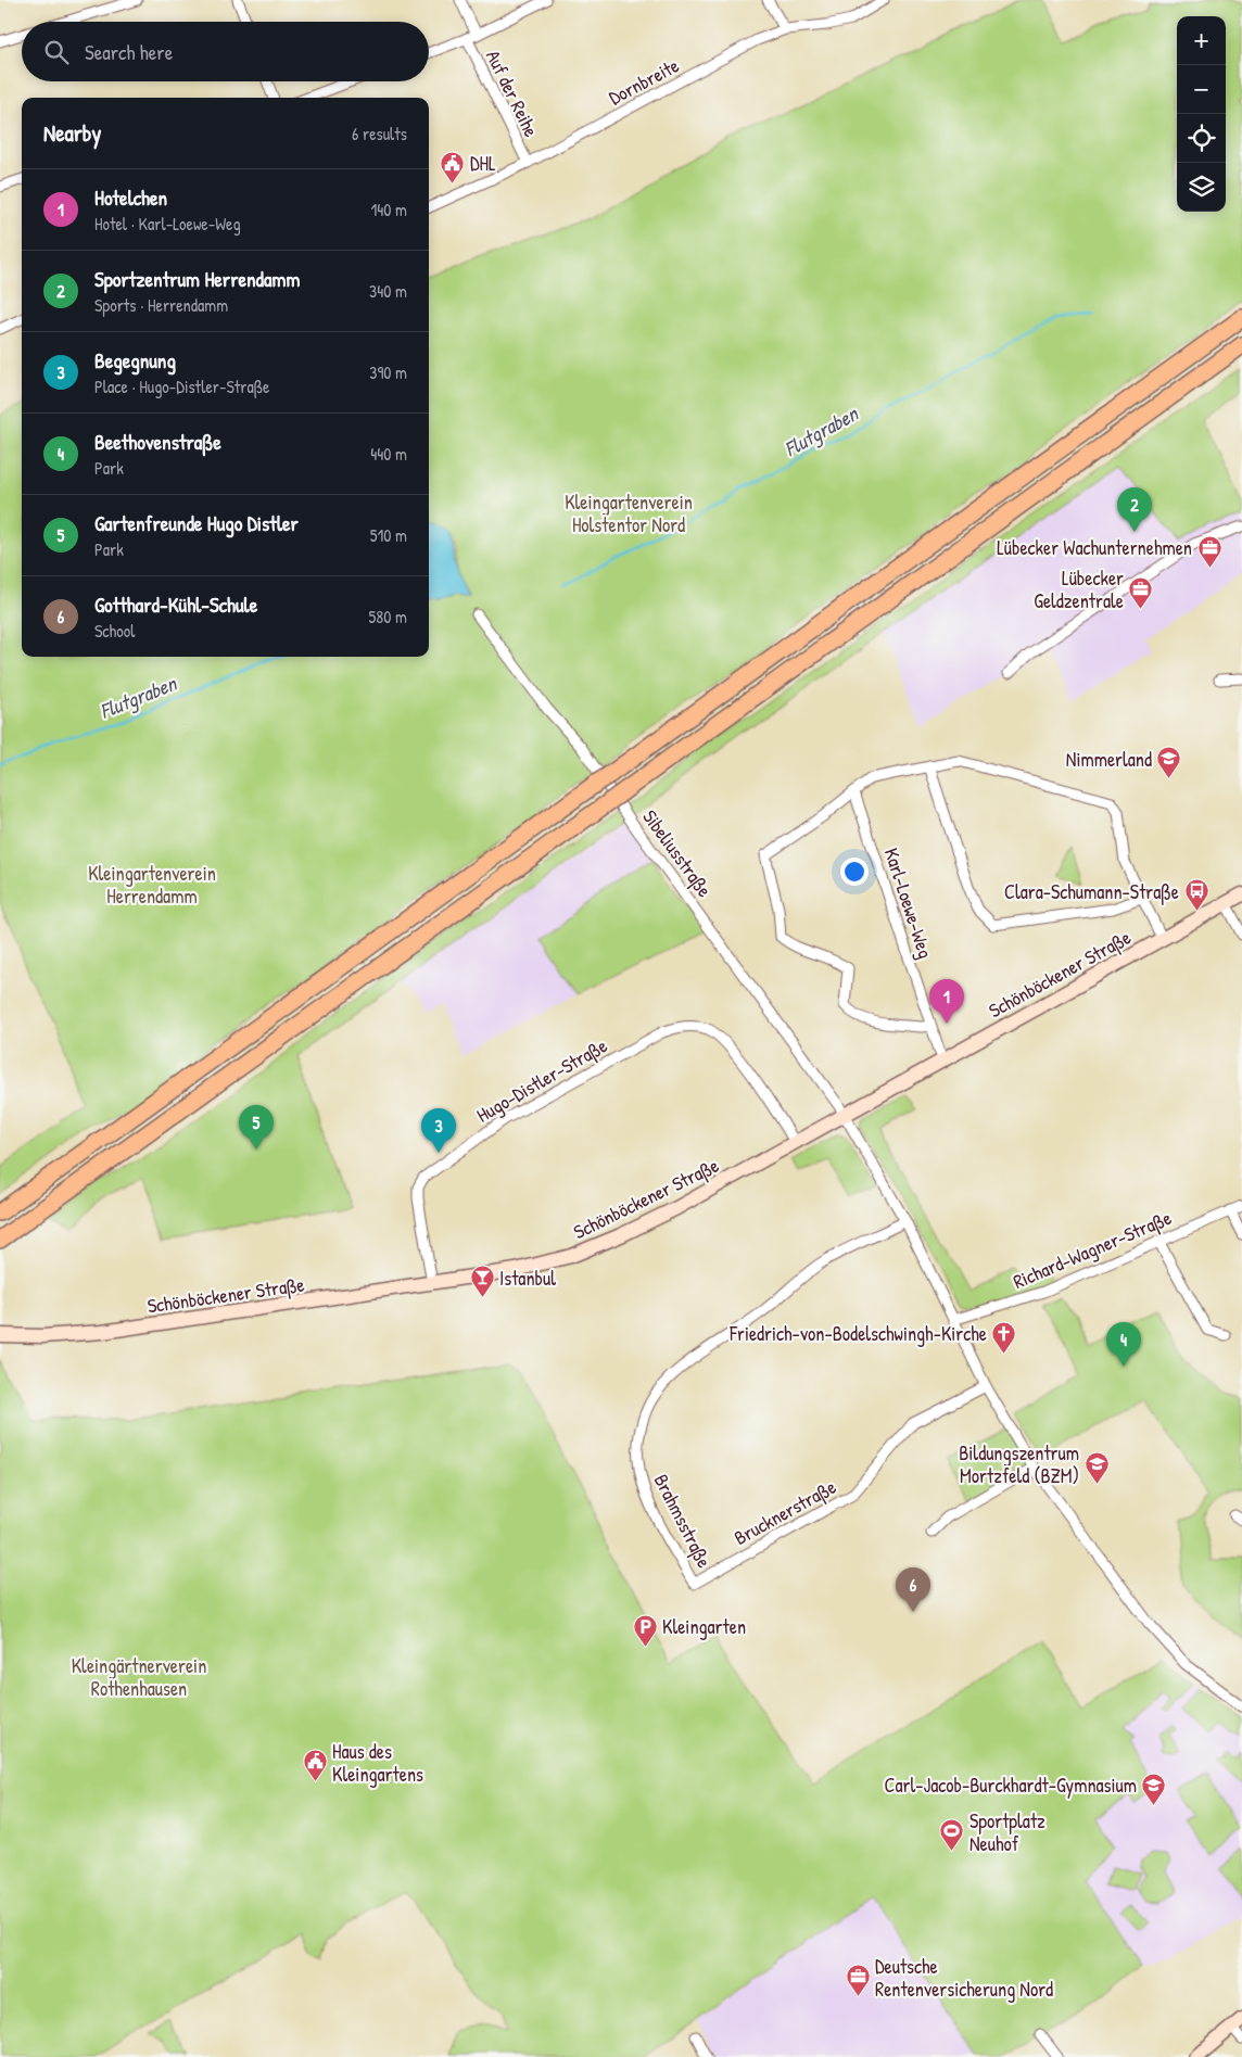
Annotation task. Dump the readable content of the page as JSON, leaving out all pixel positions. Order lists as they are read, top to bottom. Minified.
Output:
{"streets":{"main road":["Schönböckener Straße"],"street":["Dornbreite","Auf der Reihe","Sibeliusstraße","Karl-Loewe-Weg","Hugo-Distler-Straße","Richard-Wagner-Straße","Brucknerstraße","Brahmsstraße"]},"crossings":[["Dornbreite","Auf der Reihe"],["Sibeliusstraße","Schönböckener Straße"],["Sibeliusstraße","Richard-Wagner-Straße"],["Sibeliusstraße","Brucknerstraße"],["Sibeliusstraße","Brahmsstraße"],["Karl-Loewe-Weg","Schönböckener Straße"],["Schönböckener Straße","Hugo-Distler-Straße"],["Brucknerstraße","Brahmsstraße"]],"water":["Flutgraben"],"parks":["Kleingartenverein Holstentor Nord","Kleingartenverein Herrendamm","Kleingärtnerverein Rothenhausen"],"places":{"public building":["DHL","Haus des Kleingartens"],"office":["Lübecker Wachunternehmen","Lübecker Geldzentrale","Deutsche Rentenversicherung Nord"],"school or university":["Nimmerland","Bildungszentrum Mortzfeld (BZM)","Carl-Jacob-Burckhardt-Gymnasium"],"bus stop":["Clara-Schumann-Straße"],"bar":["Istanbul"],"church":["Friedrich-von-Bodelschwingh-Kirche"],"parking":["Kleingarten"],"sports":["Sportplatz Neuhof"]},"page":{"map_buttons":["+","−"],"search":"Search here","heading":["Nearby","6 results"],"list":[{"mark":"1","name":"Hotelchen","note":"Hotel · Karl-Loewe-Weg","value":"140 m"},{"mark":"2","name":"Sportzentrum Herrendamm","note":"Sports · Herrendamm","value":"340 m"},{"mark":"3","name":"Begegnung","note":"Place · Hugo-Distler-Straße","value":"390 m"},{"mark":"4","name":"Beethovenstraße","note":"Park","value":"440 m"},{"mark":"5","name":"Gartenfreunde Hugo Distler","note":"Park","value":"510 m"},{"mark":"6","name":"Gotthard-Kühl-Schule","note":"School","value":"580 m"}],"pins":["2","1","5","3","4","6"]}}
